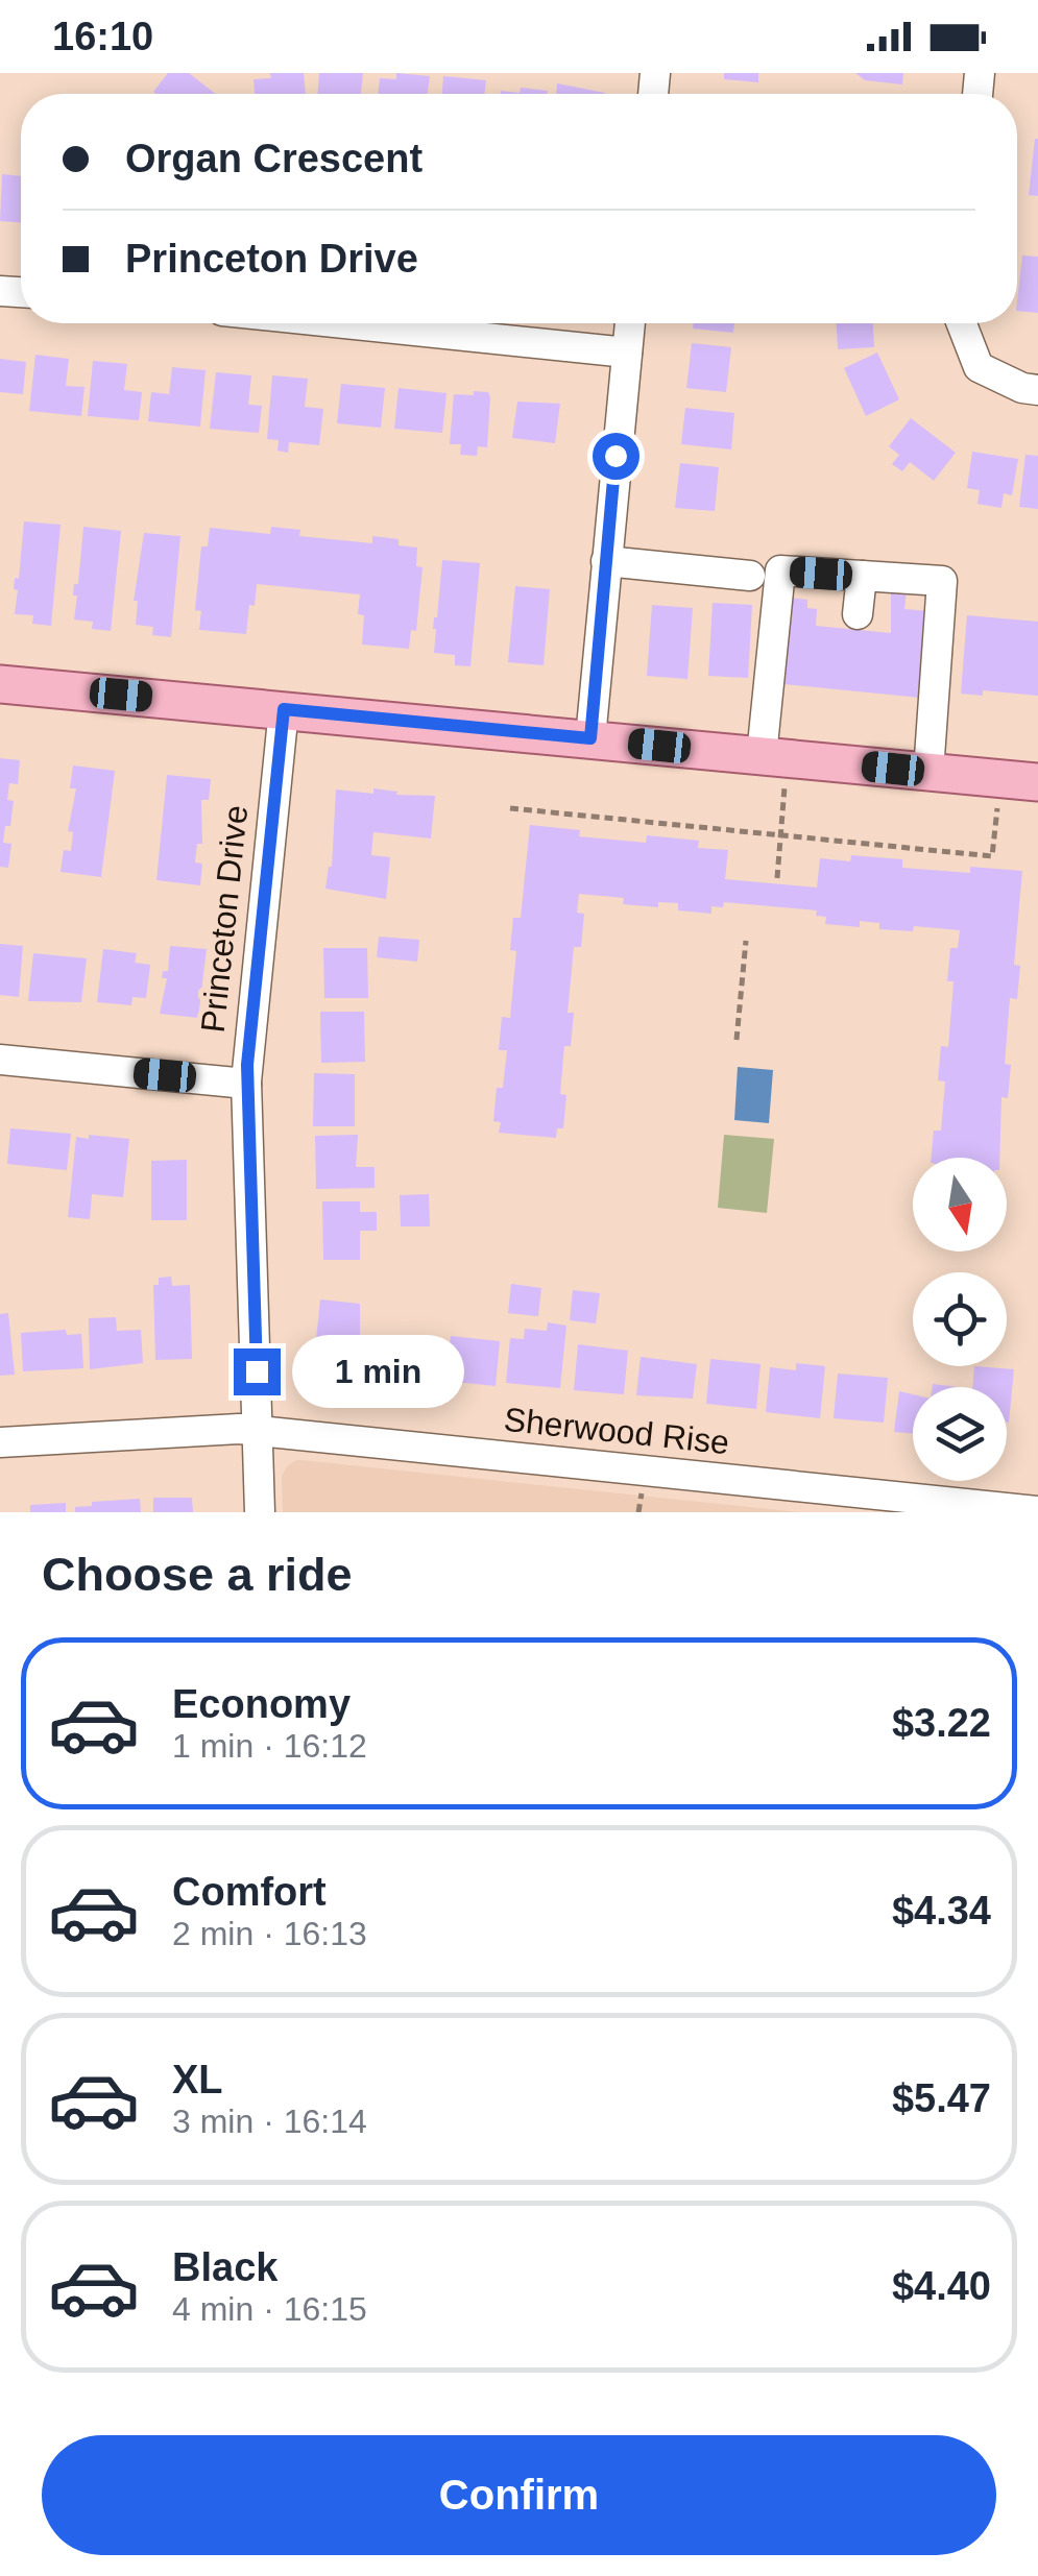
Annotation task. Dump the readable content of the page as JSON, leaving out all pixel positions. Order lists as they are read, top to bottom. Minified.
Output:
{"streets":{"street":["Princeton Drive","Sherwood Rise"]},"crossings":[["Princeton Drive","Sherwood Rise"]],"north":"bottom","page":{"status":"16:10","banner":["Organ Crescent","Princeton Drive"],"bubble":"1 min","heading":"Choose a ride","list":[{"name":"Economy","note":"1 min · 16:12","value":"$3.22"},{"name":"Comfort","note":"2 min · 16:13","value":"$4.34"},{"name":"XL","note":"3 min · 16:14","value":"$5.47"},{"name":"Black","note":"4 min · 16:15","value":"$4.40"}],"buttons":"Confirm"}}
